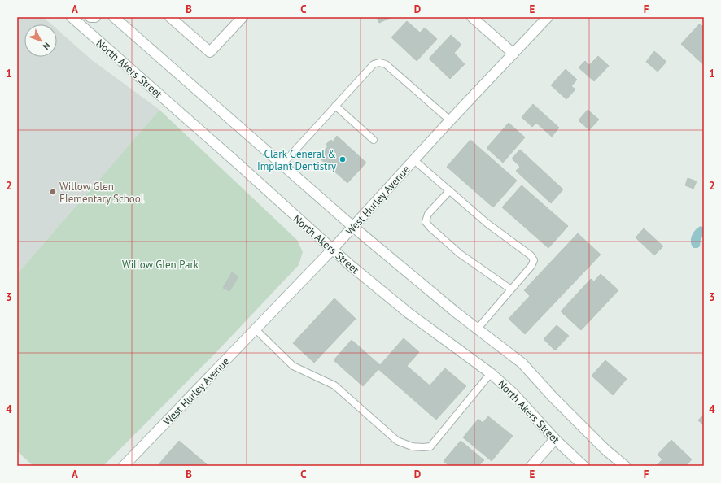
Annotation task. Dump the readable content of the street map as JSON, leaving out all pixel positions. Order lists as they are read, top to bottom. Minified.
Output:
{"streets":{"main road":["North Akers Street","West Hurley Avenue"]},"crossings":[["North Akers Street","West Hurley Avenue"]],"parks":["Willow Glen Park"],"places":["Clark General & Implant Dentistry","Willow Glen Elementary School"],"north":"bottom right","grid":{"columns":["A","B","C","D","E","F"],"rows":["1","2","3","4"]}}
